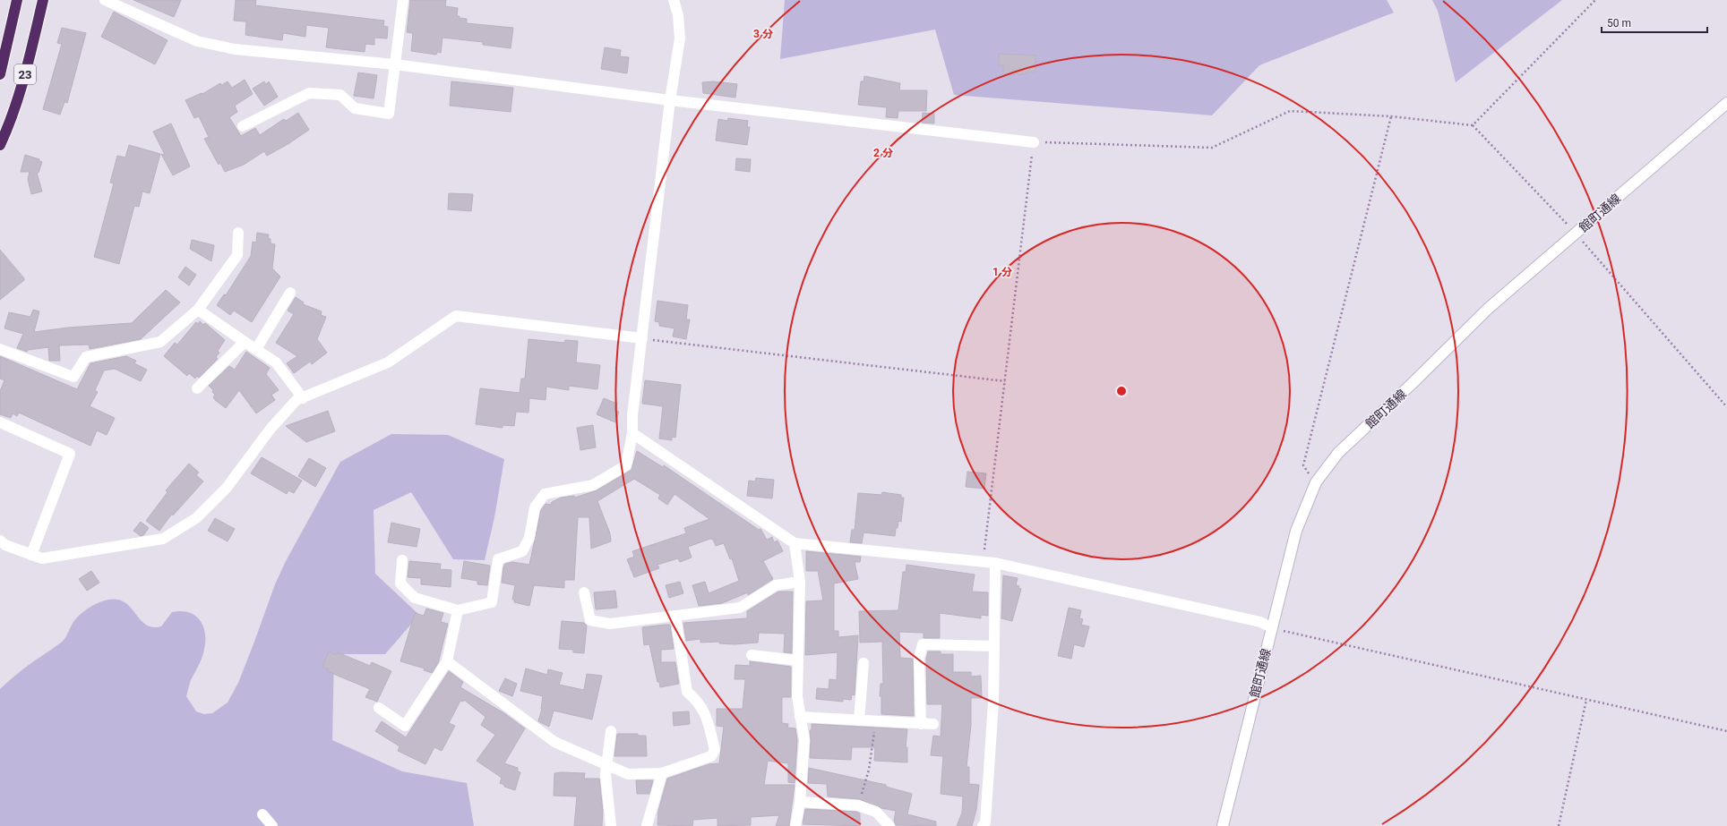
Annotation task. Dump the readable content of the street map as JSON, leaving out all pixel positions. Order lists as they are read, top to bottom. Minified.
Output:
{"streets":{"highway":["23"],"street":["館町通線"]},"scale_bar":"50 m","rings":["3 分","2 分","1 分"]}
